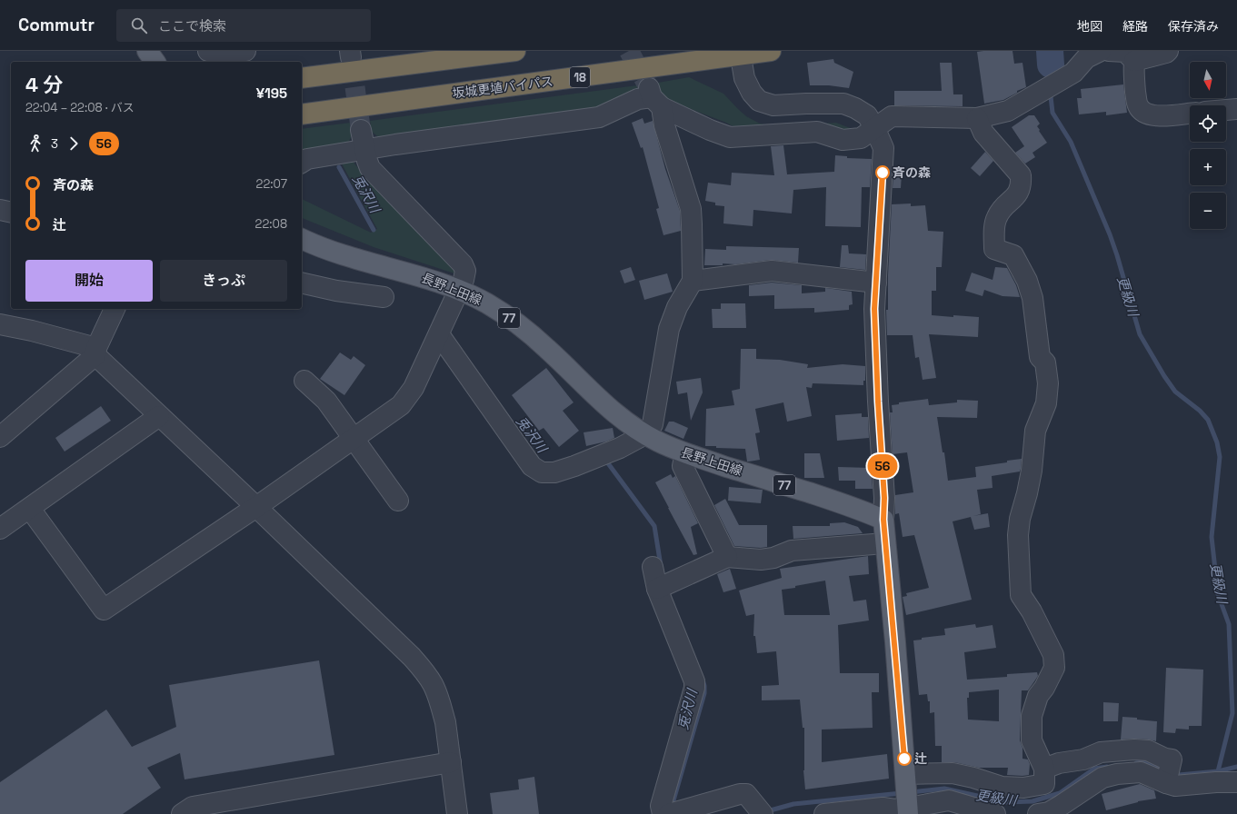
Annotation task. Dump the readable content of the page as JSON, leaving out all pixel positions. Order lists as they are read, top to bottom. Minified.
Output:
{"streets":{"highway":["18","坂城更埴バイパス"],"main road":["長野上田線","77"]},"water":["兎沢川","更級川"],"places":["斉の森","辻"],"lines":["bus line 56"],"north":"bottom","page":{"header":"Commutr","search":"ここで検索","nav":["地図","経路","保存済み"],"on_map":"56","map_buttons":["+","−"],"heading":["4 分","22:04 – 22:08 · バス","¥195"],"legs":["3","56"],"list":[{"name":"斉の森","value":"22:07"},{"name":"辻","value":"22:08"}],"buttons":["開始","きっぷ"]}}
